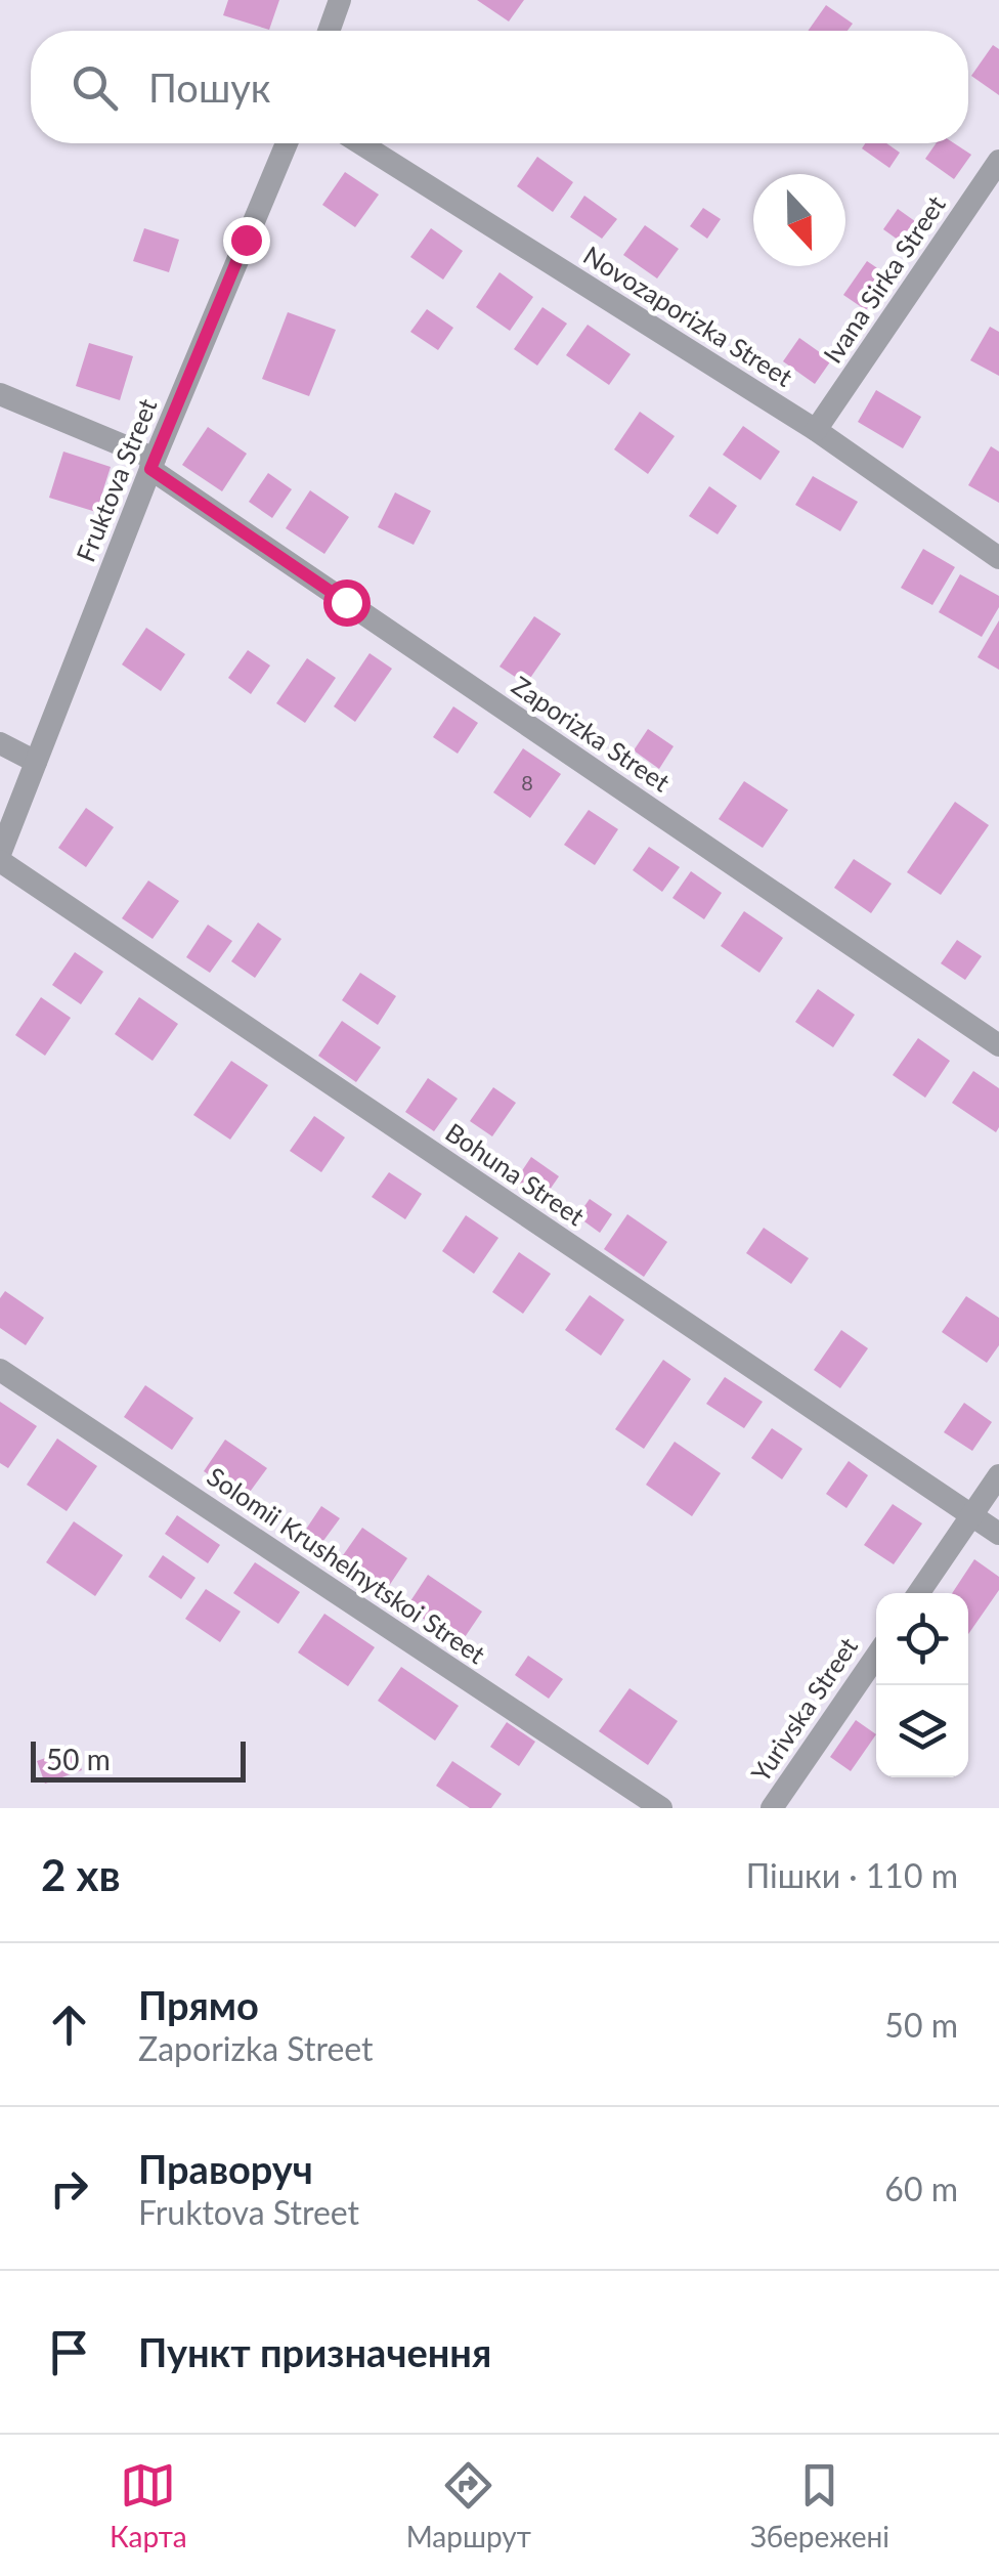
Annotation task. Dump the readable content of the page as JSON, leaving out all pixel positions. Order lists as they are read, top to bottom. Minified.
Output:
{"streets":{"street":["Ivana Sirka Street","Novozaporizka Street","Fruktova Street","Zaporizka Street","Bohuna Street","Solomii Krushelnytskoi Street","Yurivska Street"]},"crossings":[["Ivana Sirka Street","Novozaporizka Street"],["Fruktova Street","Zaporizka Street"]],"house_numbers":["8"],"scale_bar":"50 m","north":"bottom","page":{"search":"Пошук","scale":"50 m","heading":["2 хв","Пішки · 110 m"],"list":[["Прямо","Zaporizka Street","50 m"],["Праворуч","Fruktova Street","60 m"],"Пункт призначення"],"nav":["Карта","Маршрут","Збережені"]}}
